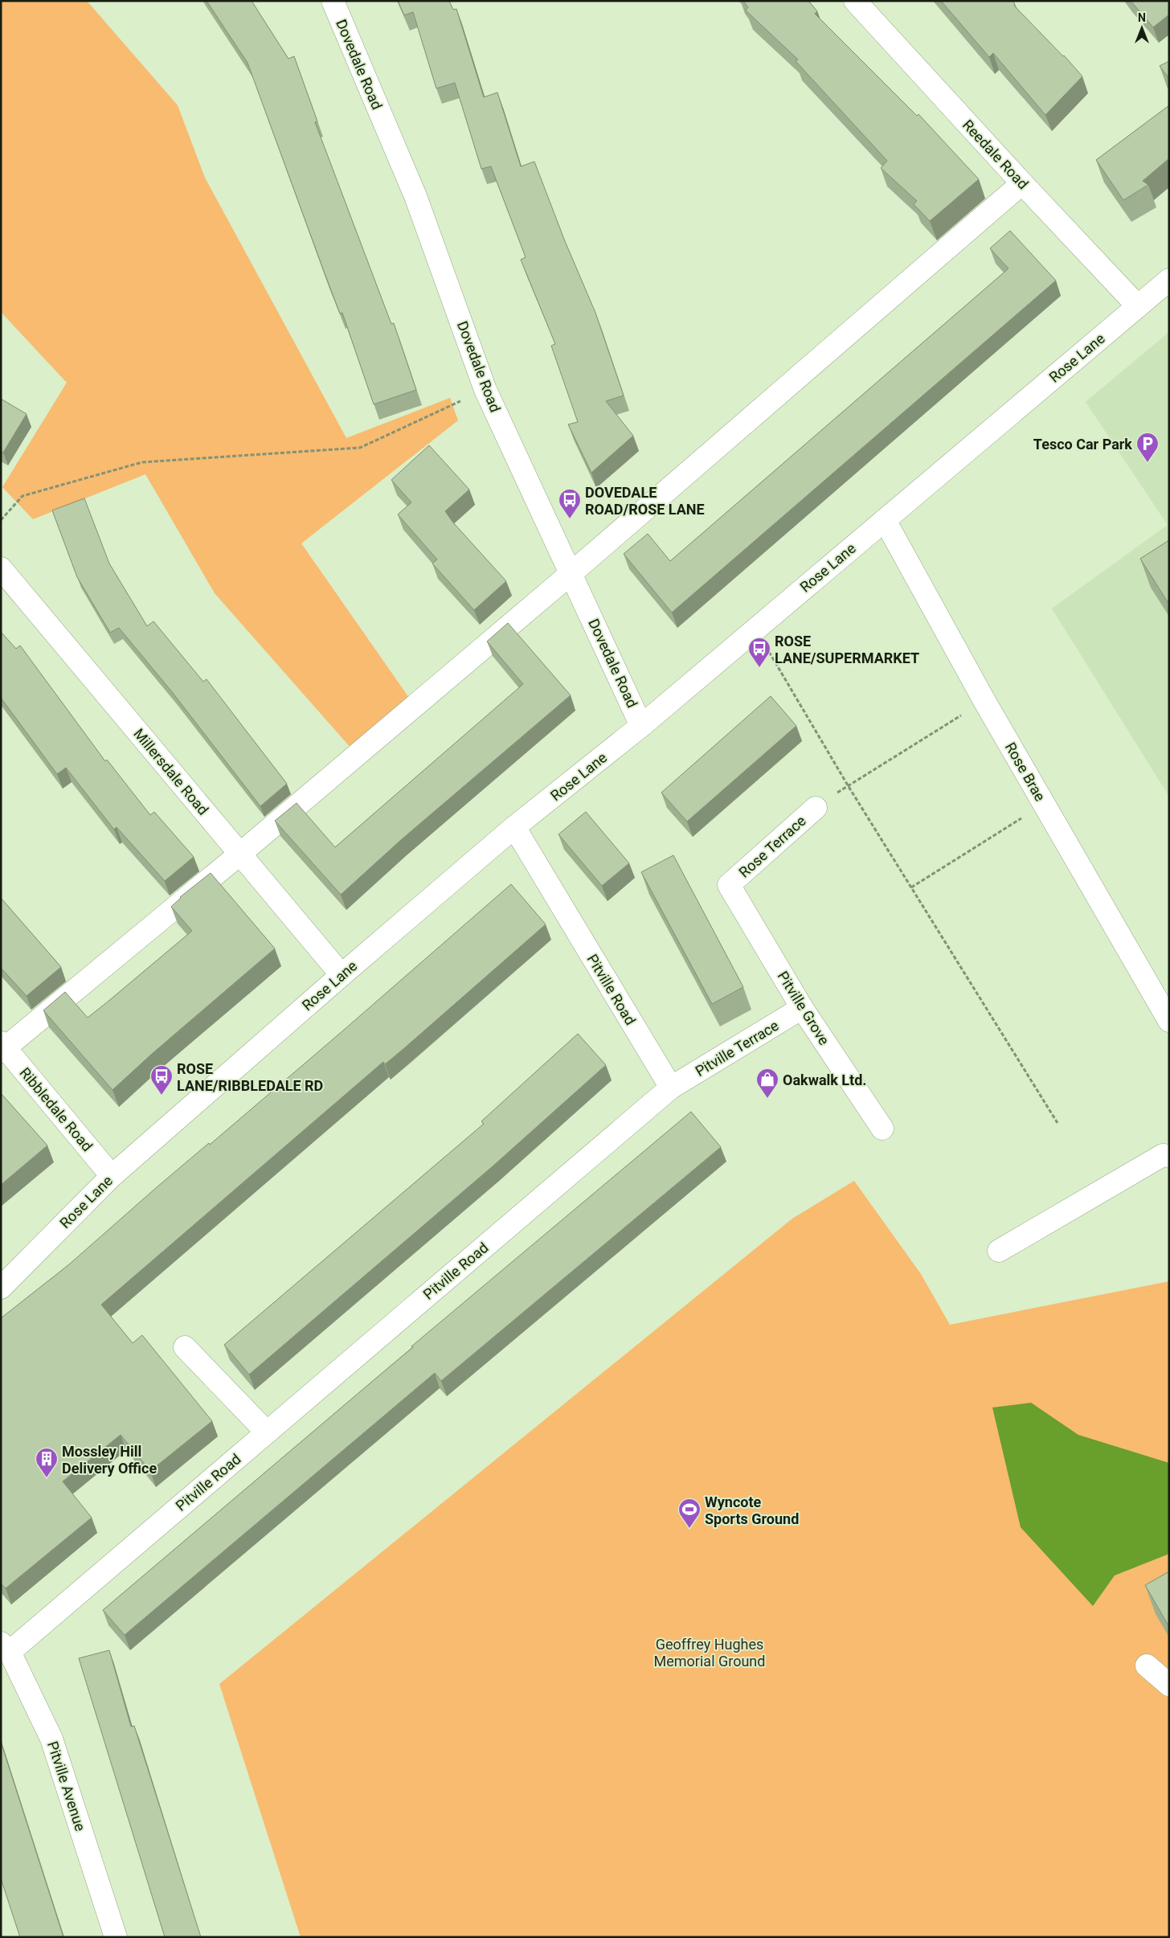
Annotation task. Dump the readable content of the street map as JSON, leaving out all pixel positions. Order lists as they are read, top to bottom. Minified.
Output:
{"streets":{"street":["Dovedale Road","Reedale Road","Rose Lane","Millersdale Road","Rose Brae","Rose Terrace","Pitville Road","Pitville Grove","Pitville Terrace","Ribbledale Road","Pitville Avenue"]},"crossings":[["Dovedale Road","Rose Lane"],["Reedale Road","Rose Lane"],["Rose Lane","Millersdale Road"],["Rose Lane","Rose Brae"],["Rose Lane","Pitville Road"],["Rose Lane","Ribbledale Road"],["Rose Terrace","Pitville Grove"],["Pitville Road","Pitville Terrace"],["Pitville Road","Pitville Avenue"],["Pitville Grove","Pitville Terrace"]],"parks":["Geoffrey Hughes Memorial Ground"],"places":{"parking":["Tesco Car Park"],"bus stop":["DOVEDALE ROAD/ROSE LANE","ROSE LANE/SUPERMARKET","ROSE LANE/RIBBLEDALE RD"],"shop":["Oakwalk Ltd."],"building":["Mossley Hill Delivery Office"],"sports":["Wyncote Sports Ground"]},"north":"top"}
